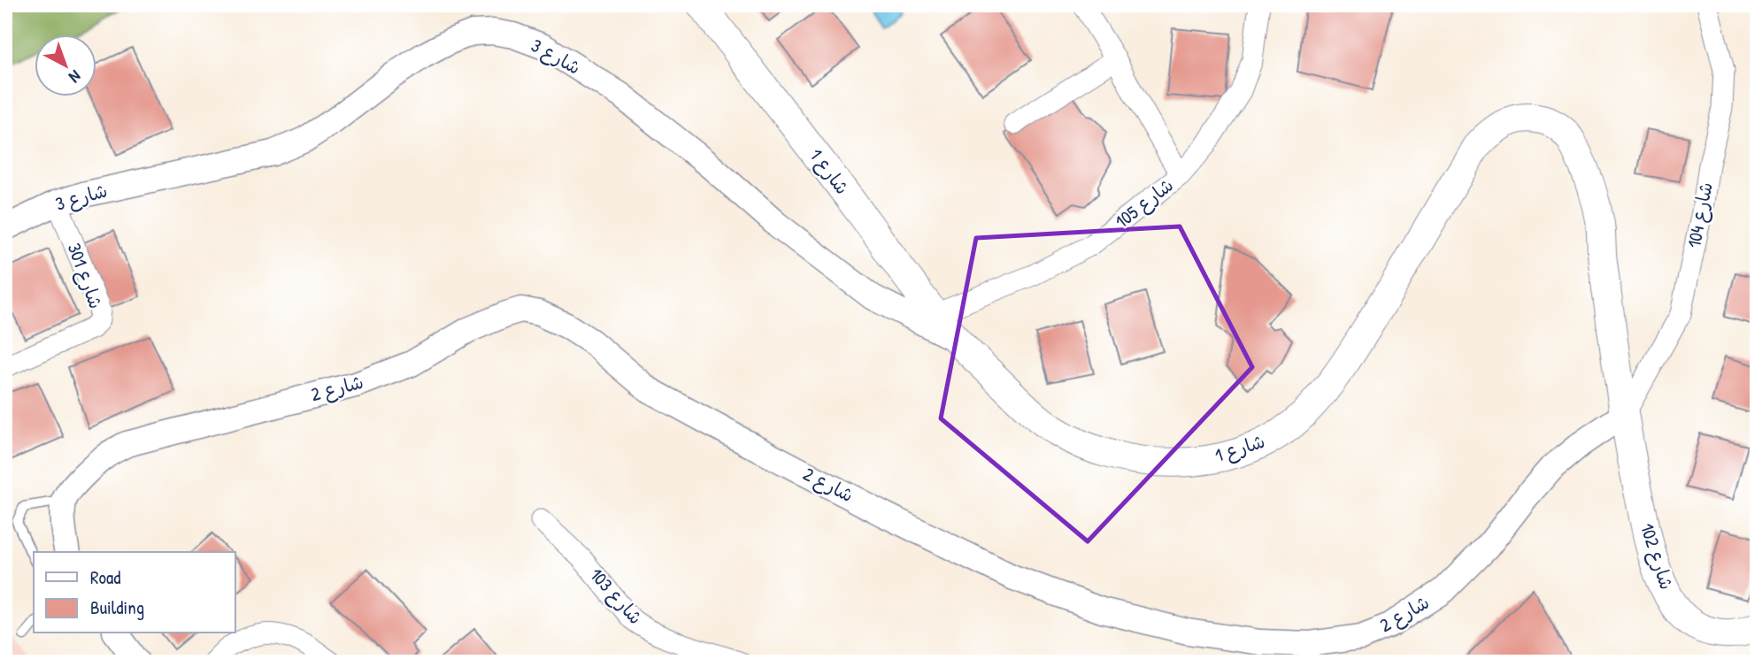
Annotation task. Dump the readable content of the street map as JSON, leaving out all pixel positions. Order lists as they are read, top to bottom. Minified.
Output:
{"streets":{"main road":["شارع 1","شارع 102"],"street":["شارع 3","شارع 105","شارع 104","شارع 301","شارع 2","شارع 103"]},"crossings":[["شارع 3","شارع 1"],["شارع 3","شارع 301"],["شارع 1","شارع 105"],["شارع 1","شارع 104"],["شارع 1","شارع 2"],["شارع 1","شارع 102"],["شارع 104","شارع 2"],["شارع 104","شارع 102"],["شارع 2","شارع 102"]],"legend":["Road","Building"],"north":"bottom right"}
